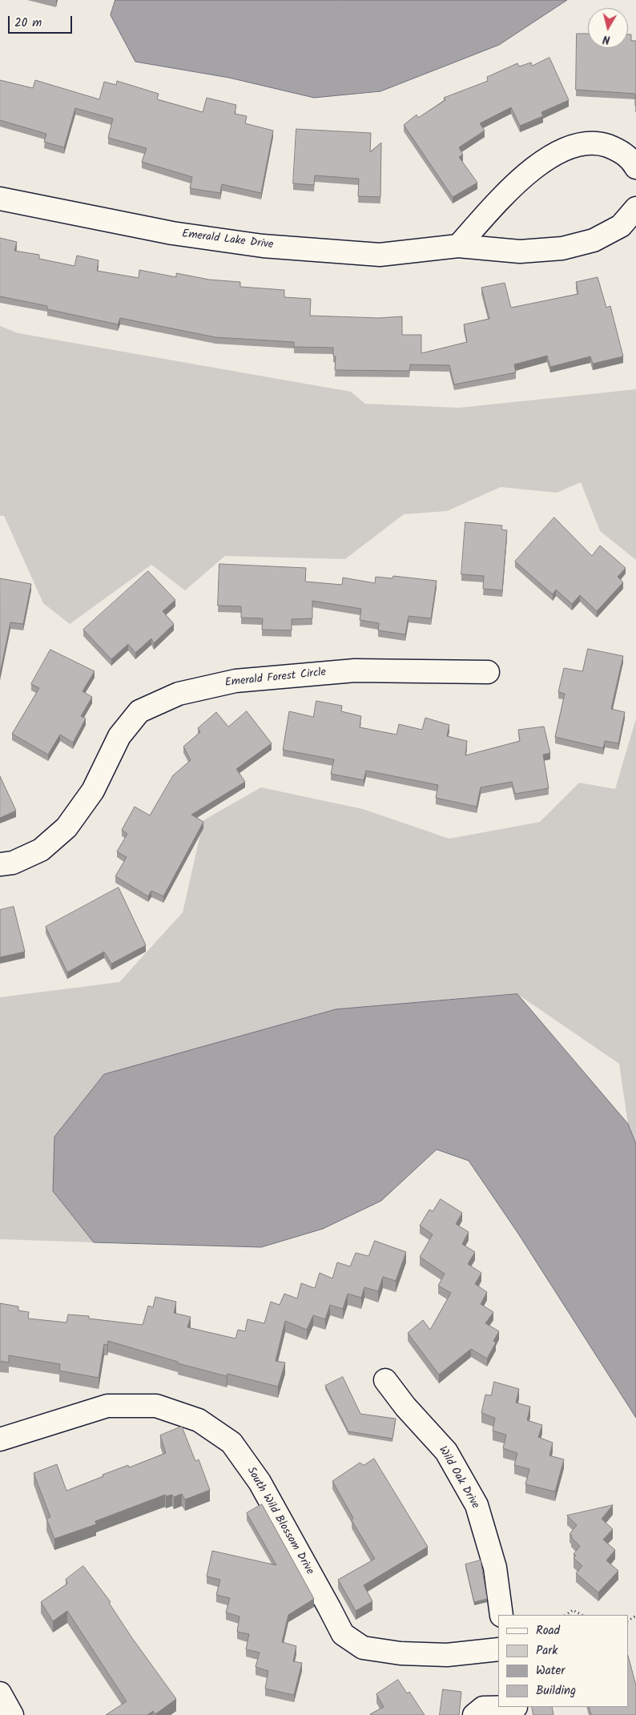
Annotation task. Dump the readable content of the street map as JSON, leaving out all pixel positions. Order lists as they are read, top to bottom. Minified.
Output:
{"streets":{"street":["Emerald Lake Drive","Emerald Forest Circle","Wild Oak Drive","South Wild Blossom Drive"]},"legend":["Road","Park","Water","Building"],"scale_bar":"20 m","north":"bottom"}
